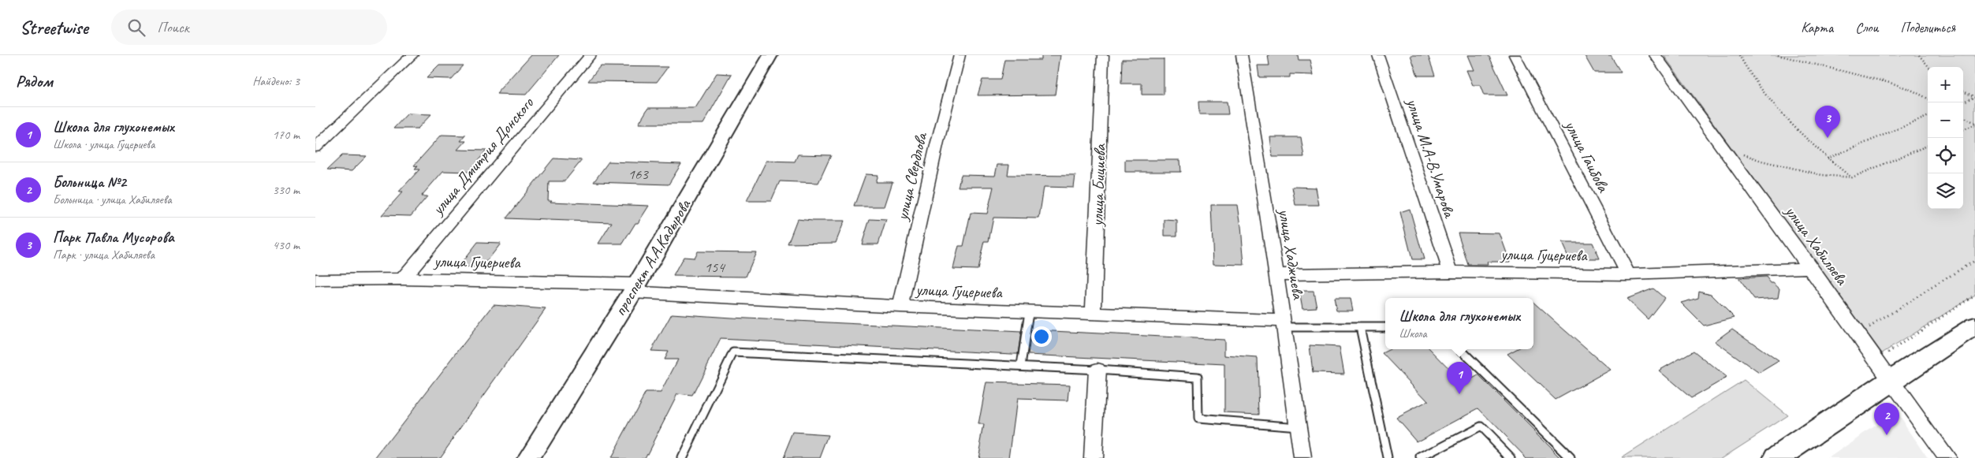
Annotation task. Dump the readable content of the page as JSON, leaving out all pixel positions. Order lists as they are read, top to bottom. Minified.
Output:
{"streets":{"street":["улица Дмитрия Донского","улица Гаибова","улица М.А-В.Умарова","улица Свердлова","улица Бициева","улица Хабиляева","улица Хаджиева","улица Гуцериева","проспект А.А.Кадырова"]},"crossings":[["улица Дмитрия Донского","улица Гуцериева"],["улица Гаибова","улица Гуцериева"],["улица М.А-В.Умарова","улица Гуцериева"],["улица Свердлова","улица Гуцериева"],["улица Бициева","улица Гуцериева"],["улица Хабиляева","улица Гуцериева"],["улица Хаджиева","улица Гуцериева"],["улица Гуцериева","проспект А.А.Кадырова"]],"house_numbers":["163","154"],"page":{"header":"Streetwise","search":"Поиск","nav":["Карта","Слои","Поделиться"],"heading":["Рядом","Найдено: 3"],"map_buttons":["+","−"],"pins":["3","1","2"],"list":[{"mark":"1","name":"Школа для глухонемых","note":"Школа · улица Гуцериева","value":"170 m"},{"mark":"2","name":"Больница №2","note":"Больница · улица Хабиляева","value":"330 m"},{"mark":"3","name":"Парк Павла Мусорова","note":"Парк · улица Хабиляева","value":"430 m"}],"popup":["Школа для глухонемых","Школа"]}}
